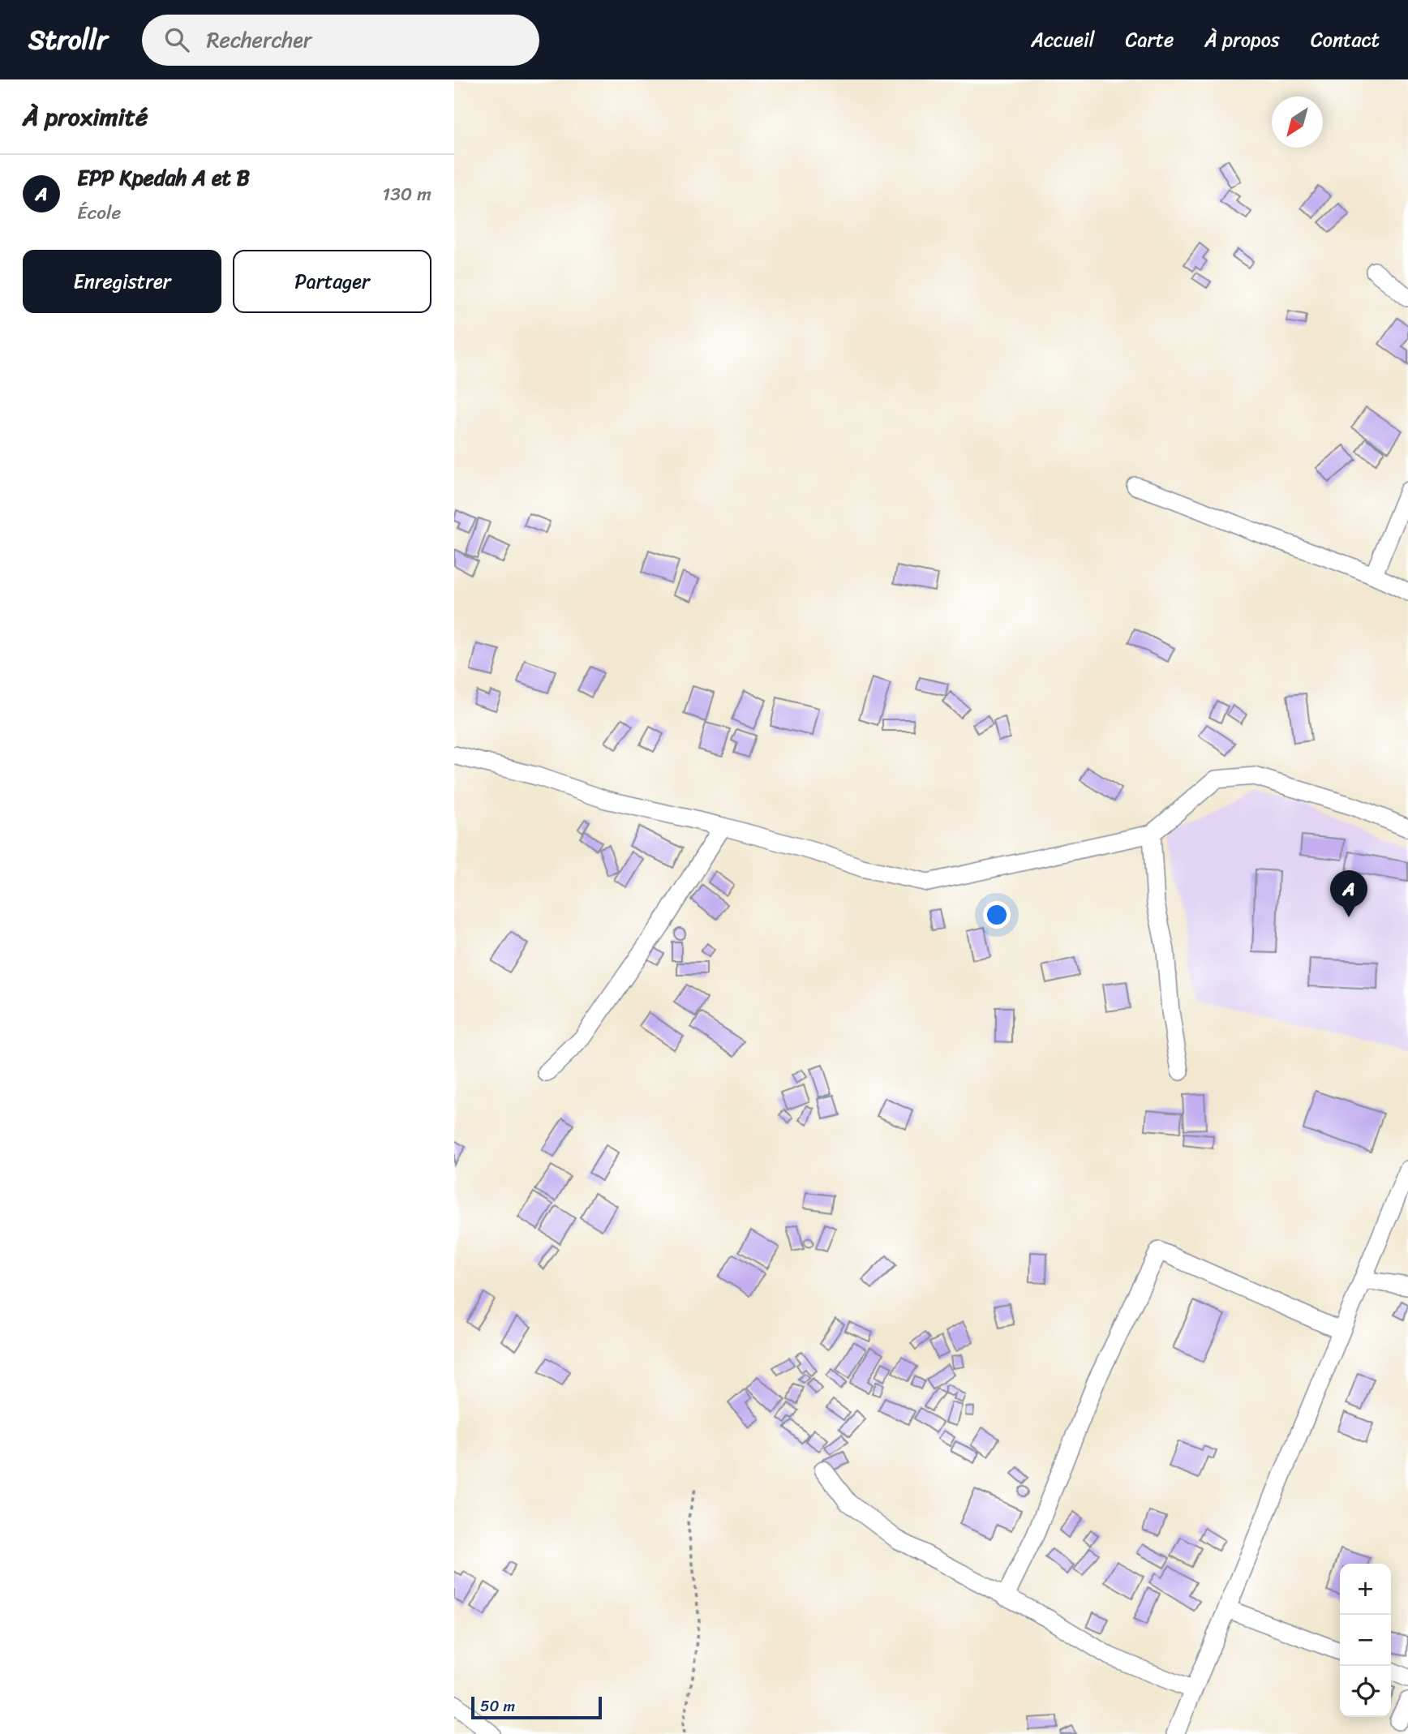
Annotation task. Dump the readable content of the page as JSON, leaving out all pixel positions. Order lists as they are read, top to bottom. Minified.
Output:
{"scale_bar":"50 m","north":"bottom left","page":{"header":"Strollr","search":"Rechercher","nav":["Accueil","Carte","À propos","Contact"],"heading":"À proximité","list":[{"mark":"A","name":"EPP Kpedah A et B","note":"École","value":"130 m"}],"buttons":["Enregistrer","Partager"],"pins":"A","map_buttons":["+","−"],"scale":"50 m"}}
